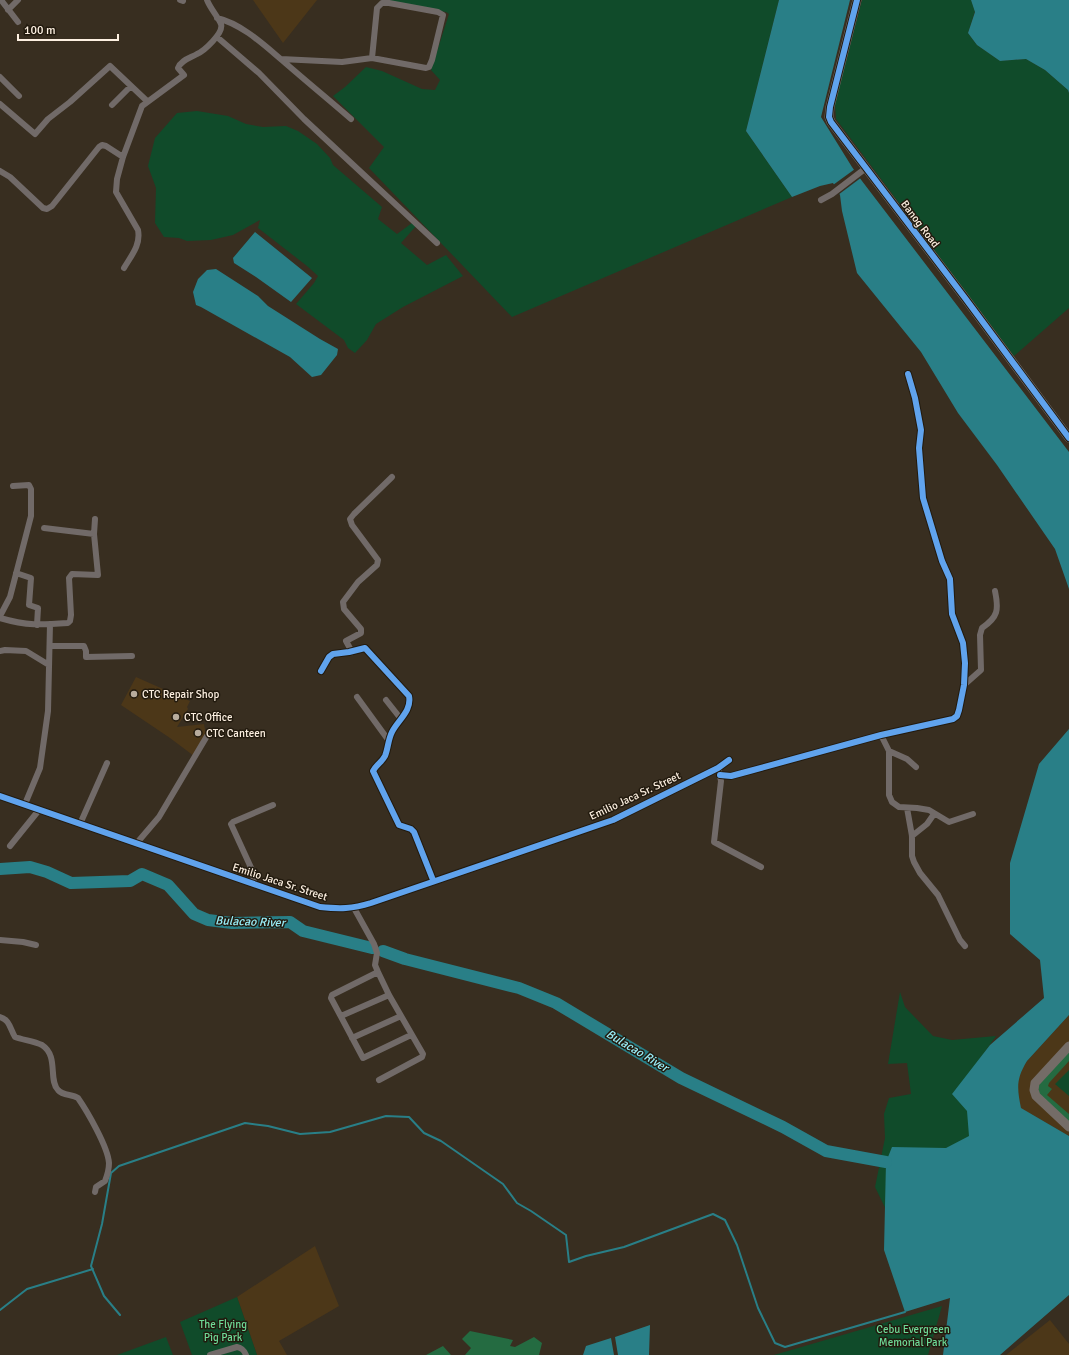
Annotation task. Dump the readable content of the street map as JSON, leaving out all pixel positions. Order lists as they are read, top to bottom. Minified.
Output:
{"streets":{"street":["Banog Road","Emilio Jaca Sr. Street"]},"water":["Bulacao River"],"parks":["The Flying Pig Park","Cebu Evergreen Memorial Park"],"places":["CTC Repair Shop","CTC Office","CTC Canteen"],"scale_bar":"100 m"}
